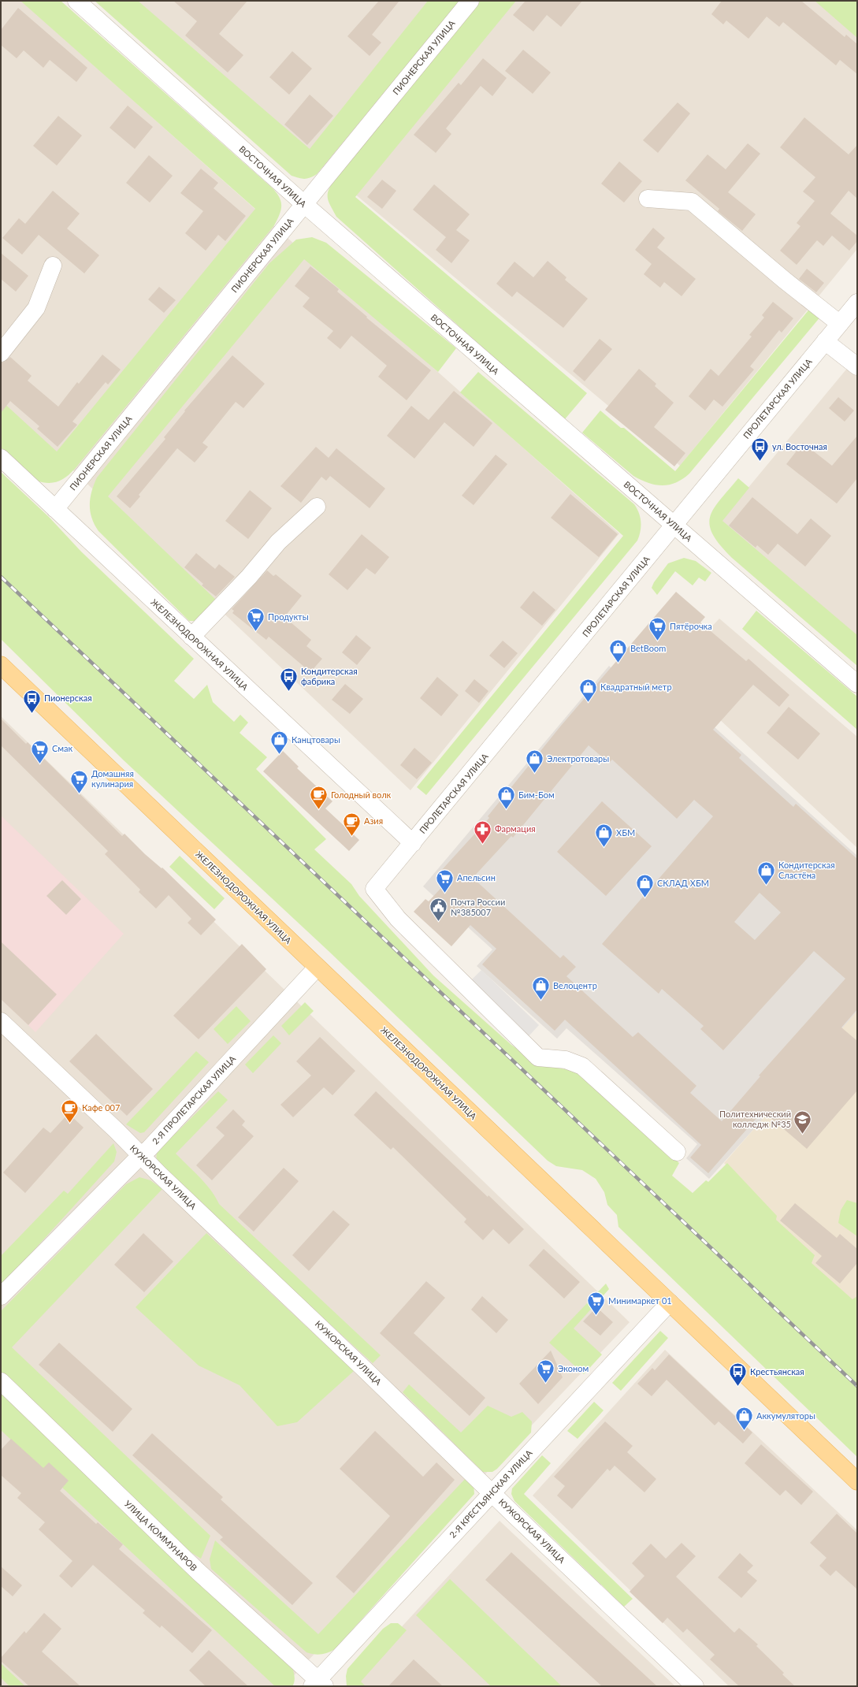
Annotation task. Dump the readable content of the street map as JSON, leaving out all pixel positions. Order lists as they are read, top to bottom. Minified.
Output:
{"streets":{"main road":["ЖЕЛЕЗНОДОРОЖНАЯ УЛИЦА"],"street":["ПИОНЕРСКАЯ УЛИЦА","ВОСТОЧНАЯ УЛИЦА","ПРОЛЕТАРСКАЯ УЛИЦА","2-Я ПРОЛЕТАРСКАЯ УЛИЦА","КУЖОРСКАЯ УЛИЦА","2-Я КРЕСТЬЯНСКАЯ УЛИЦА","УЛИЦА КОММУНАРОВ"]},"crossings":[["ПИОНЕРСКАЯ УЛИЦА","ВОСТОЧНАЯ УЛИЦА"],["ПИОНЕРСКАЯ УЛИЦА","ЖЕЛЕЗНОДОРОЖНАЯ УЛИЦА"],["ВОСТОЧНАЯ УЛИЦА","ПРОЛЕТАРСКАЯ УЛИЦА"],["ПРОЛЕТАРСКАЯ УЛИЦА","ЖЕЛЕЗНОДОРОЖНАЯ УЛИЦА"],["ЖЕЛЕЗНОДОРОЖНАЯ УЛИЦА","2-Я ПРОЛЕТАРСКАЯ УЛИЦА"],["ЖЕЛЕЗНОДОРОЖНАЯ УЛИЦА","2-Я КРЕСТЬЯНСКАЯ УЛИЦА"],["2-Я ПРОЛЕТАРСКАЯ УЛИЦА","КУЖОРСКАЯ УЛИЦА"],["КУЖОРСКАЯ УЛИЦА","2-Я КРЕСТЬЯНСКАЯ УЛИЦА"],["2-Я КРЕСТЬЯНСКАЯ УЛИЦА","УЛИЦА КОММУНАРОВ"]],"places":{"bus stop":["ул. Восточная","Кондитерская фабрика","Пионерская","Крестьянская"],"supermarket":["Продукты","Пятёрочка","Смак","Домашняя кулинария","Апельсин","Минимаркет 01","Эконом"],"shop":["BetBoom","Квадратный метр","Канцтовары","Электротовары","Бим-Бом","ХБМ","Кондитерская Сластёна","СКЛАД ХБМ","Велоцентр","Аккумуляторы"],"cafe":["Голодный волк","Азия","Кафе 007"],"pharmacy":["Фармация"],"public building":["Почта России №385007"],"school or university":["Политехнический колледж №35"]}}
